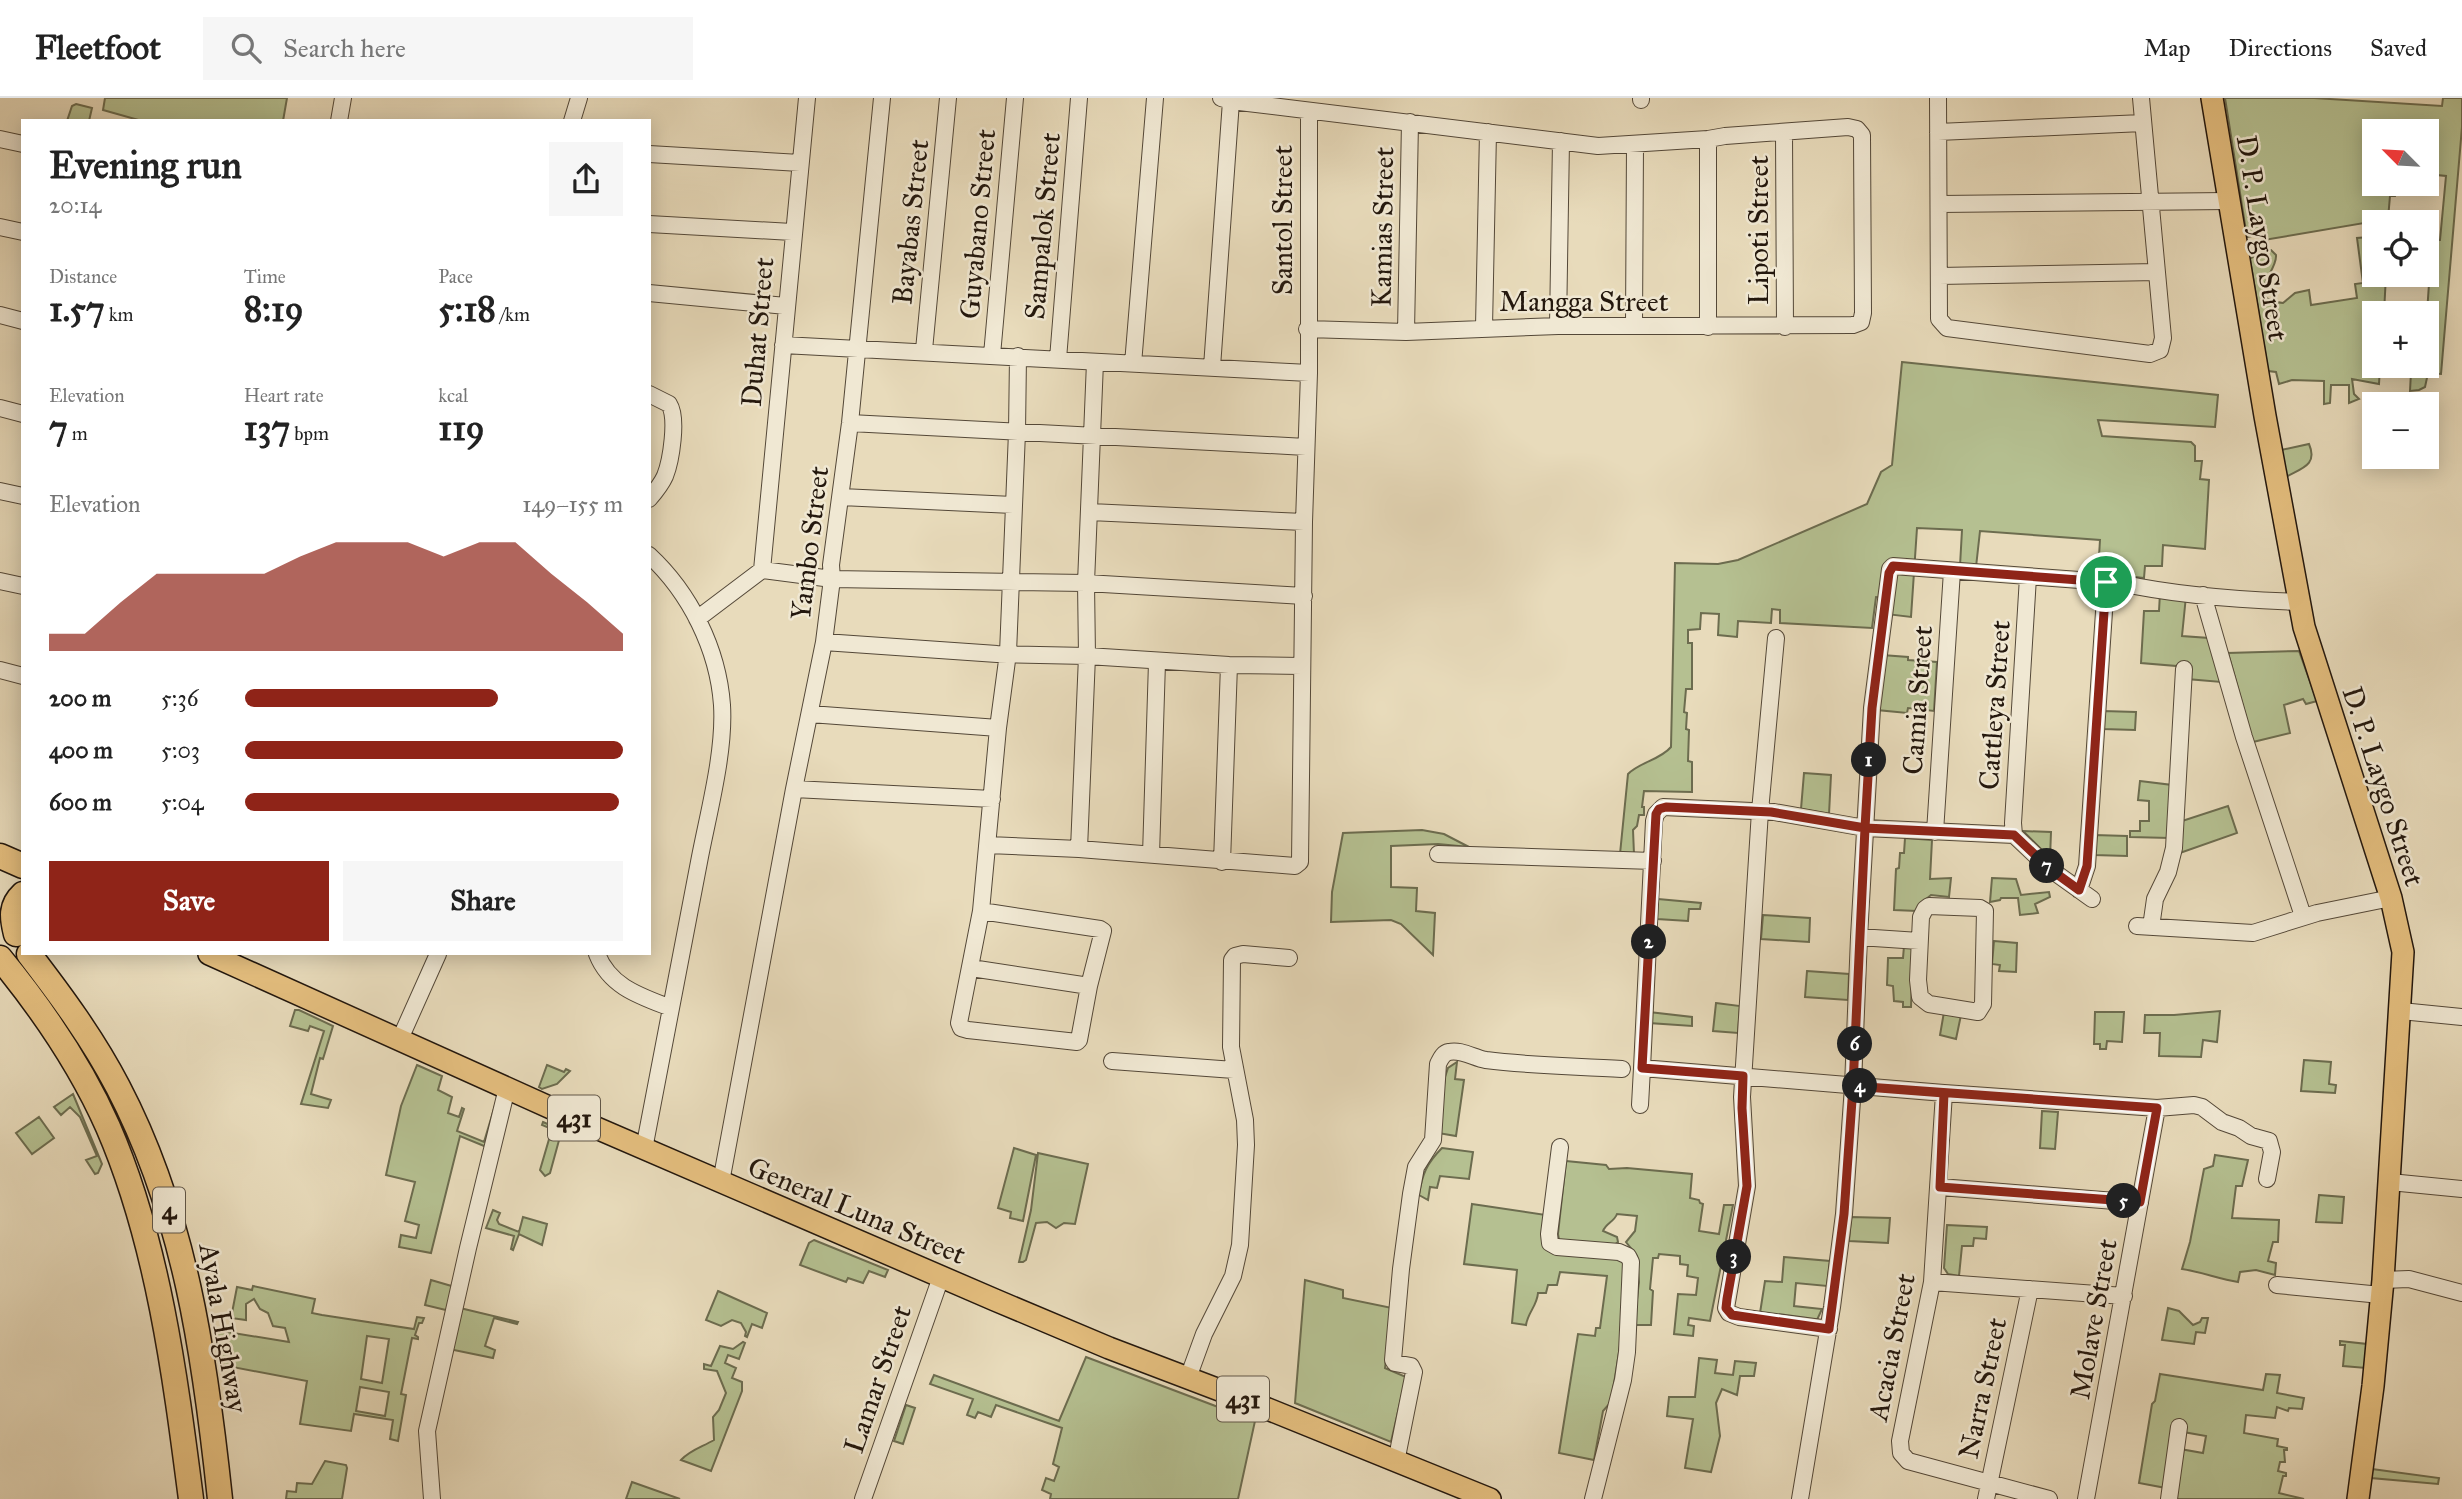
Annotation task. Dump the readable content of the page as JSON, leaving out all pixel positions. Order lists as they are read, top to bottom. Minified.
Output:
{"streets":{"highway":["4","Ayala Highway"],"main road":["D. P. Laygo Street","431","General Luna Street"],"street":["Santol Street","Bayabas Street","Guyabano Street","Sampalok Street","Kamias Street","Lipoti Street","Mangga Street","Duhat Street","Yambo Street","Camia Street","Cattleya Street","Molave Street","Acacia Street","Lamar Street","Narra Street"]},"crossings":[["Santol Street","Mangga Street"],["Santol Street","Yambo Street"],["Kamias Street","Mangga Street"],["Lipoti Street","Mangga Street"],["General Luna Street","Lamar Street"],["Acacia Street","Narra Street"]],"north":"top left","page":{"header":"Fleetfoot","search":"Search here","nav":["Map","Directions","Saved"],"map_buttons":["+","−"],"heading":["Evening run","20:14"],"stats":[["Distance","1.57 km"],["Time","8:19"],["Pace","5:18 /km"],["Elevation","7 m"],["Heart rate","137 bpm"],["kcal","119"]],"chart":["Elevation","149–155 m"],"list":[{"name":"200 m","note":"5:36"},{"name":"400 m","note":"5:03"},{"name":"600 m","note":"5:04"}],"pins":["1","7","2","6","4","5","3"],"buttons":["Save","Share"]}}
